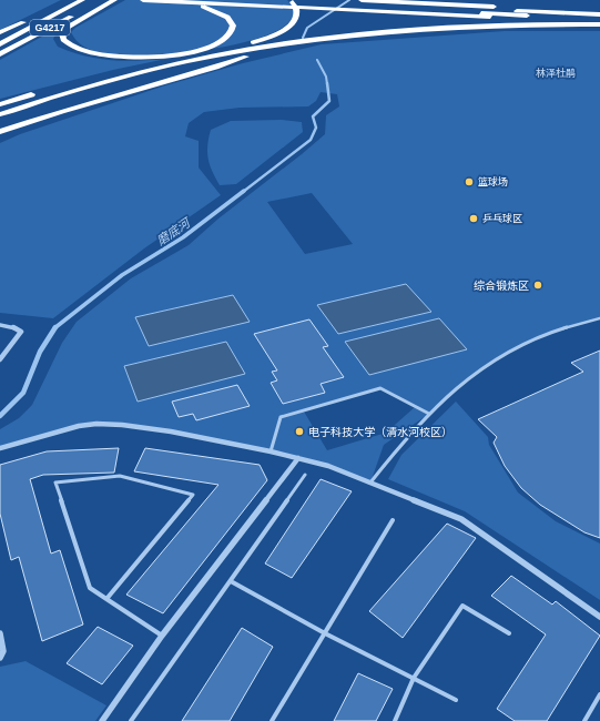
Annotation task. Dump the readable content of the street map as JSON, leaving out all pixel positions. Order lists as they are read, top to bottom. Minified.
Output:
{"streets":{"highway":["G4217"]},"water":["磨底河"],"parks":["林泽杜鹃"],"places":["篮球场","乒乓球区","综合锻炼区","电子科技大学（清水河校区）"]}
